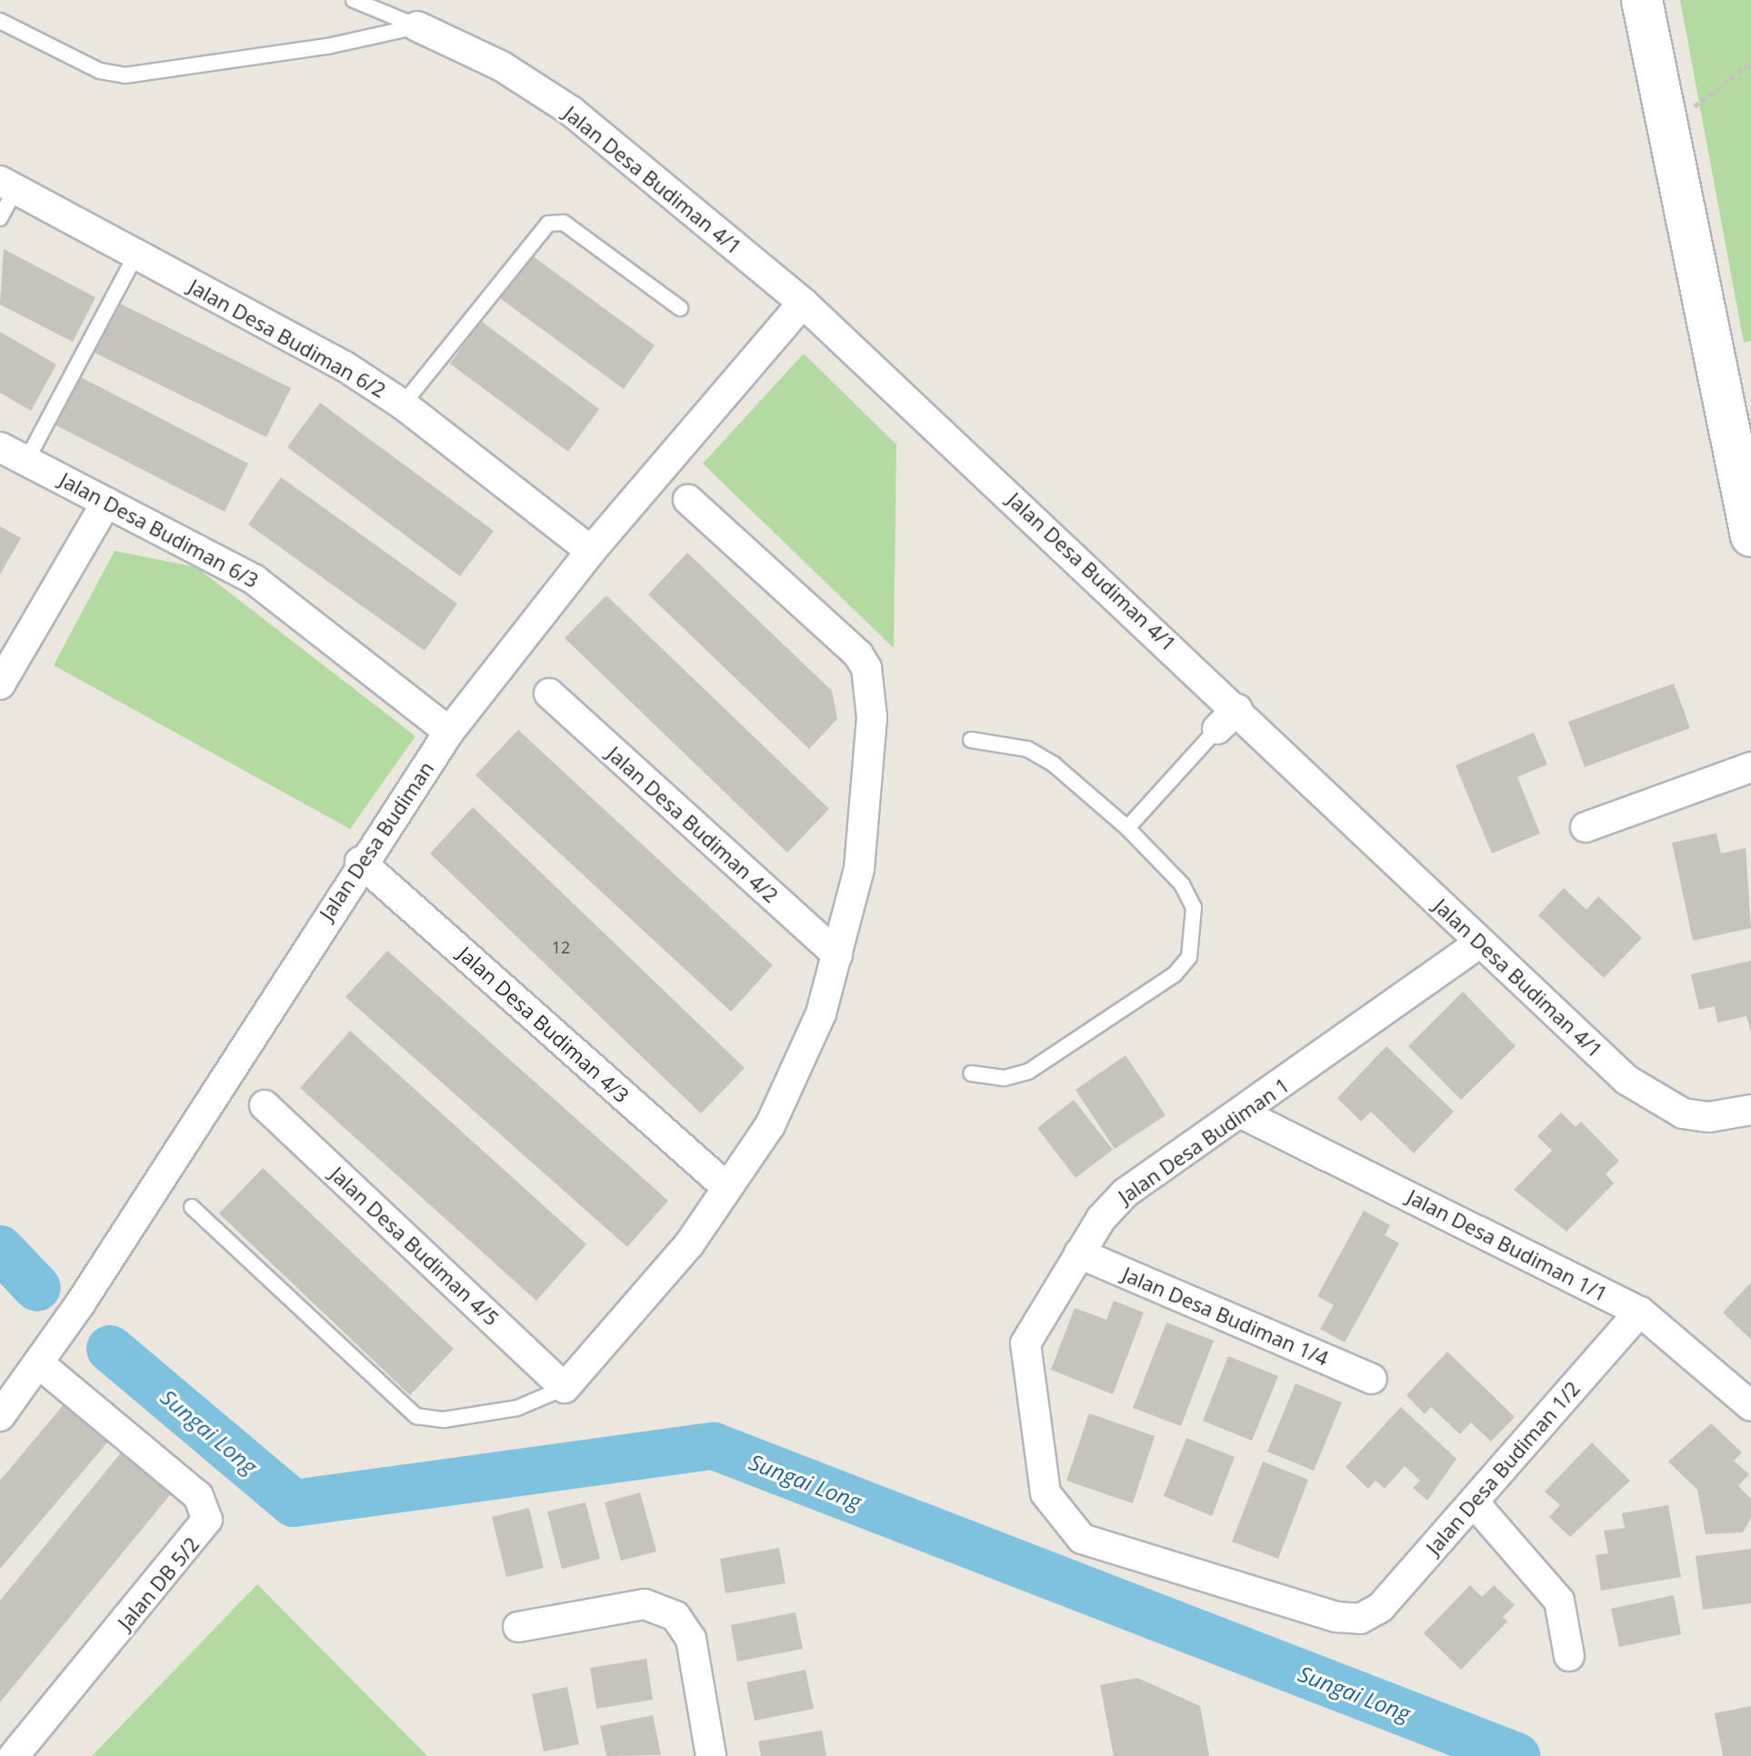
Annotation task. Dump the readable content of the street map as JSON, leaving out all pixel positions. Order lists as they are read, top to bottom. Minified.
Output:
{"streets":{"street":["Jalan Desa Budiman 4/1","Jalan Desa Budiman 6/2","Jalan Desa Budiman 6/3","Jalan Desa Budiman 4/2","Jalan Desa Budiman","Jalan Desa Budiman 4/3","Jalan Desa Budiman 1","Jalan Desa Budiman 1/1","Jalan Desa Budiman 4/5","Jalan Desa Budiman 1/4","Jalan Desa Budiman 1/2","Jalan DB 5/2"]},"crossings":[["Jalan Desa Budiman 4/1","Jalan Desa Budiman"],["Jalan Desa Budiman 4/1","Jalan Desa Budiman 1"],["Jalan Desa Budiman 6/2","Jalan Desa Budiman"],["Jalan Desa Budiman 6/3","Jalan Desa Budiman"],["Jalan Desa Budiman","Jalan Desa Budiman 4/3"],["Jalan Desa Budiman","Jalan DB 5/2"],["Jalan Desa Budiman 1","Jalan Desa Budiman 1/1"],["Jalan Desa Budiman 1","Jalan Desa Budiman 1/4"],["Jalan Desa Budiman 1","Jalan Desa Budiman 1/2"],["Jalan Desa Budiman 1/1","Jalan Desa Budiman 1/2"]],"water":["Sungai Long"],"house_numbers":["12"]}
